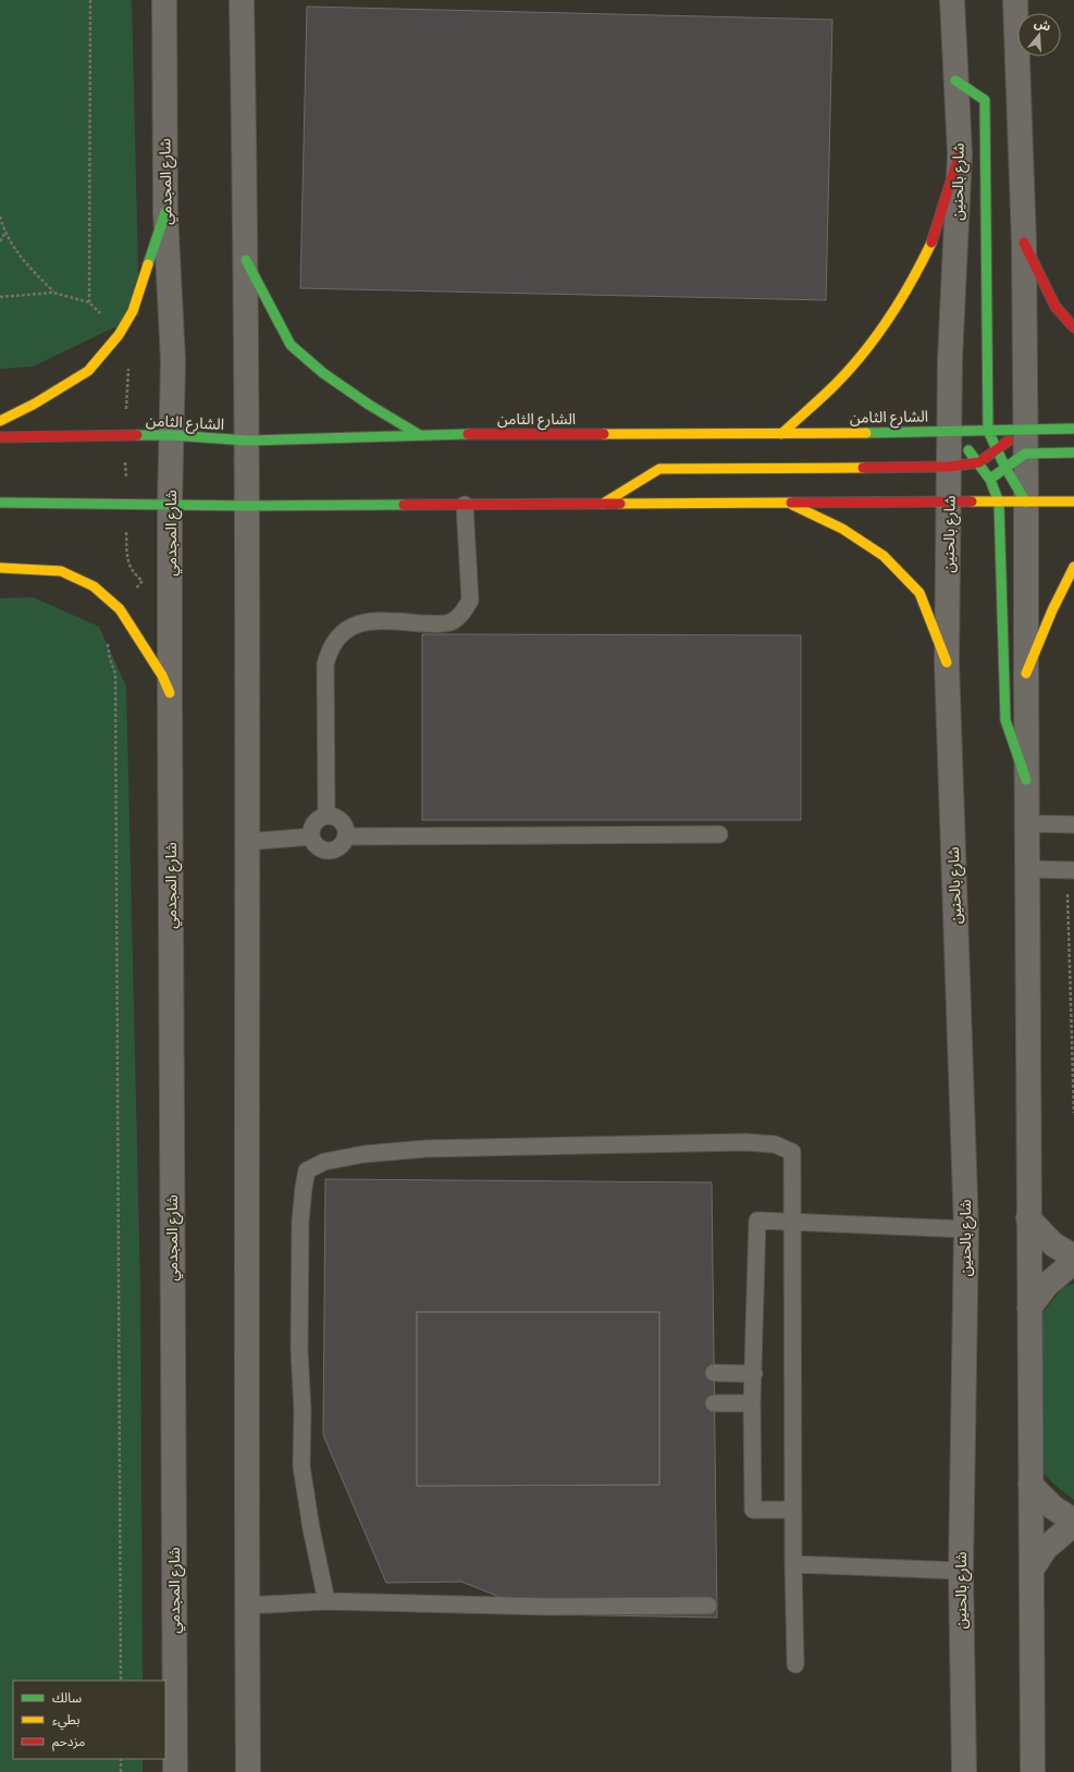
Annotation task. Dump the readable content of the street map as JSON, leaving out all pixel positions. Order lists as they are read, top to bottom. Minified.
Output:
{"streets":{"street":["شارع المجدمي","شارع بالحنين","الشارع الثامن"]},"crossings":[["شارع المجدمي","الشارع الثامن"],["شارع بالحنين","الشارع الثامن"]],"legend":["سالك","بطيء","مزدحم"],"north":"top"}
